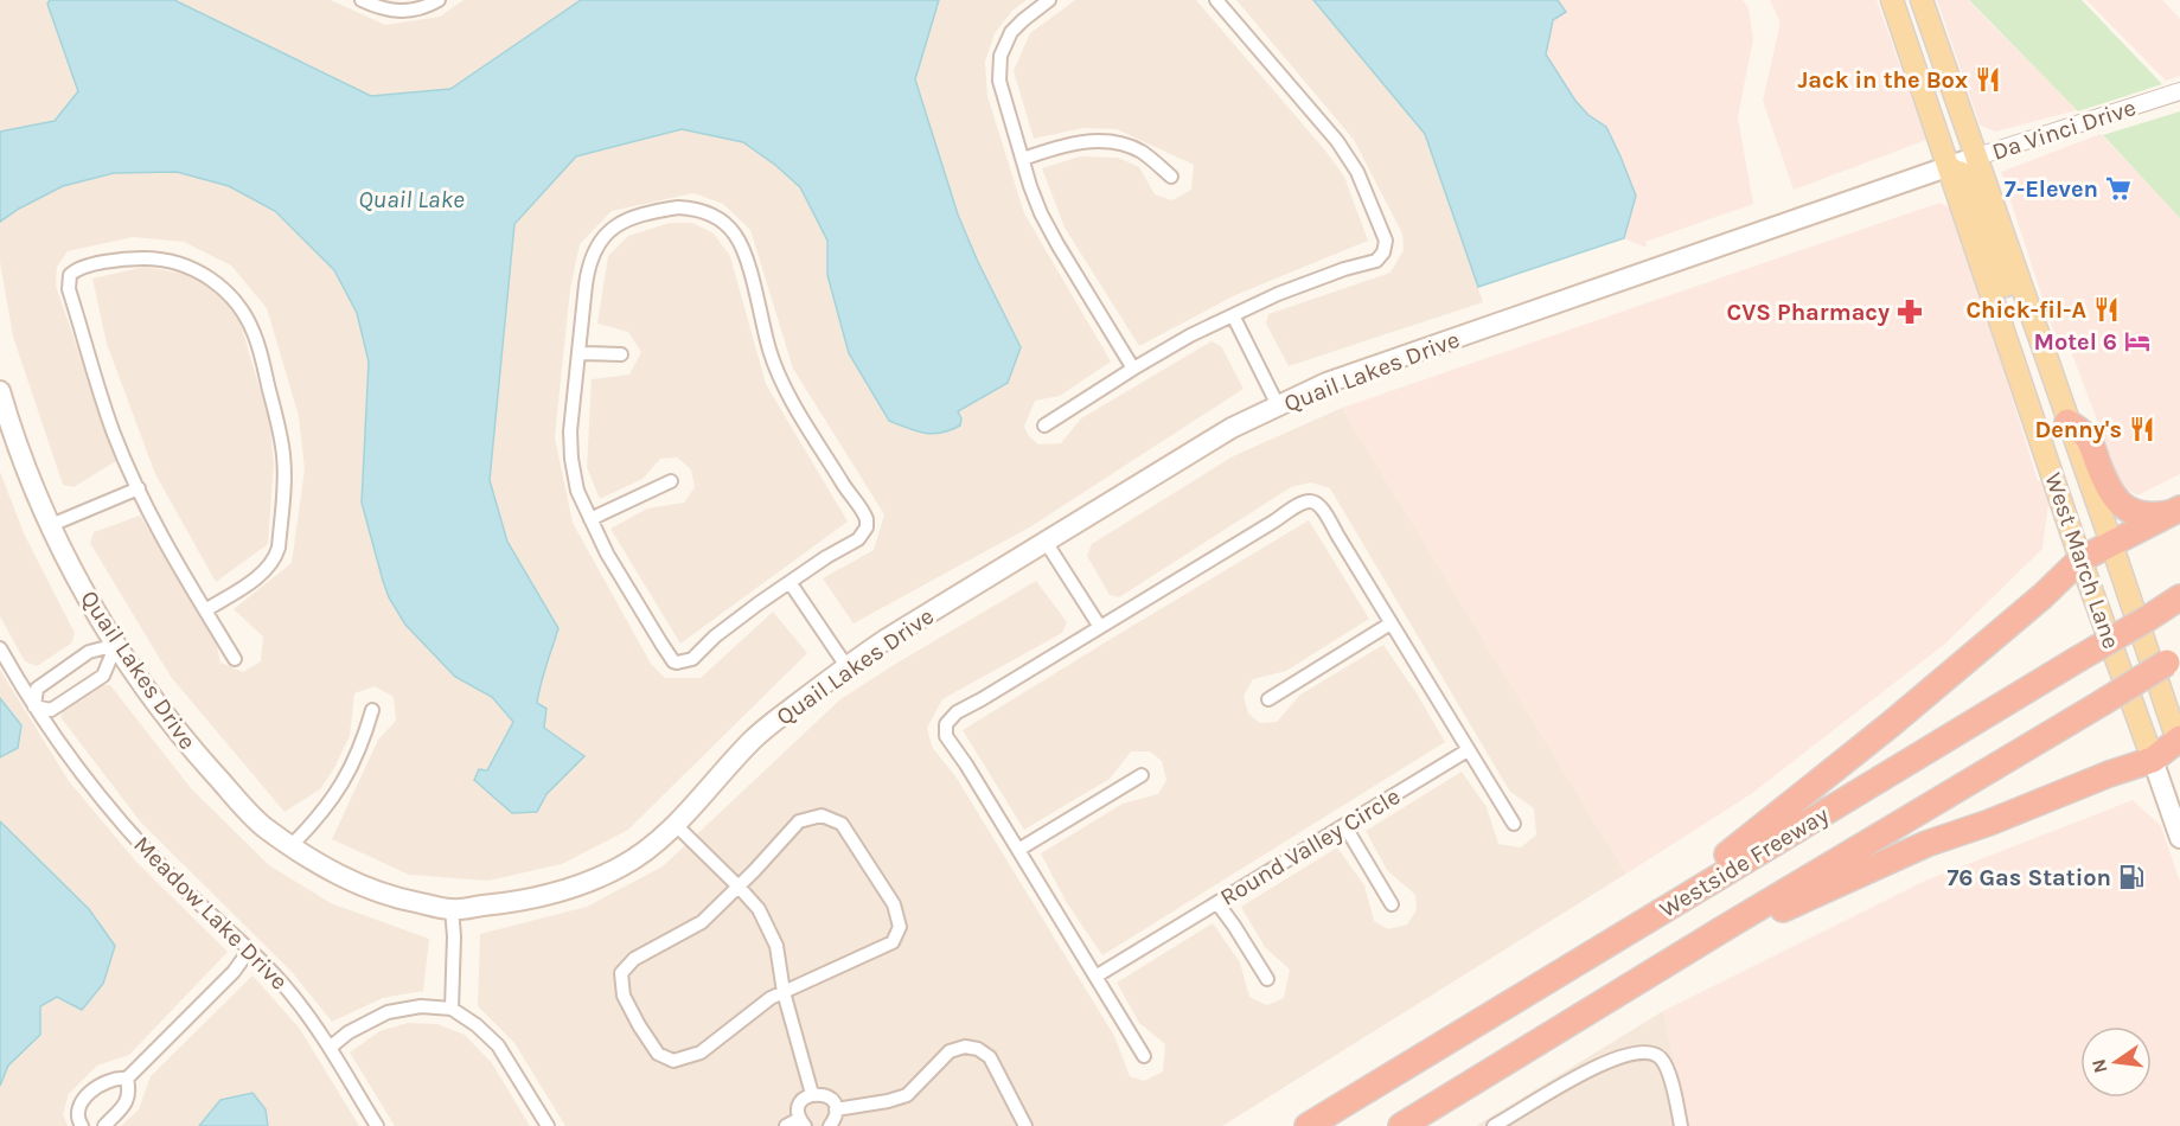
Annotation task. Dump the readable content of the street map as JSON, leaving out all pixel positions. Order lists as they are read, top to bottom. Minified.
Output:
{"streets":{"highway":["Westside Freeway"],"main road":["Da Vinci Drive","Quail Lakes Drive","West March Lane"],"street":["Round Valley Circle","Meadow Lake Drive"]},"crossings":[["Da Vinci Drive","Quail Lakes Drive"],["Da Vinci Drive","West March Lane"],["Quail Lakes Drive","West March Lane"]],"water":["Quail Lake"],"places":{"restaurant":["Jack in the Box","Chick-fil-A","Denny's"],"supermarket":["7-Eleven"],"pharmacy":["CVS Pharmacy"],"hotel":["Motel 6"],"fuel station":["76 Gas Station"]},"north":"left"}
